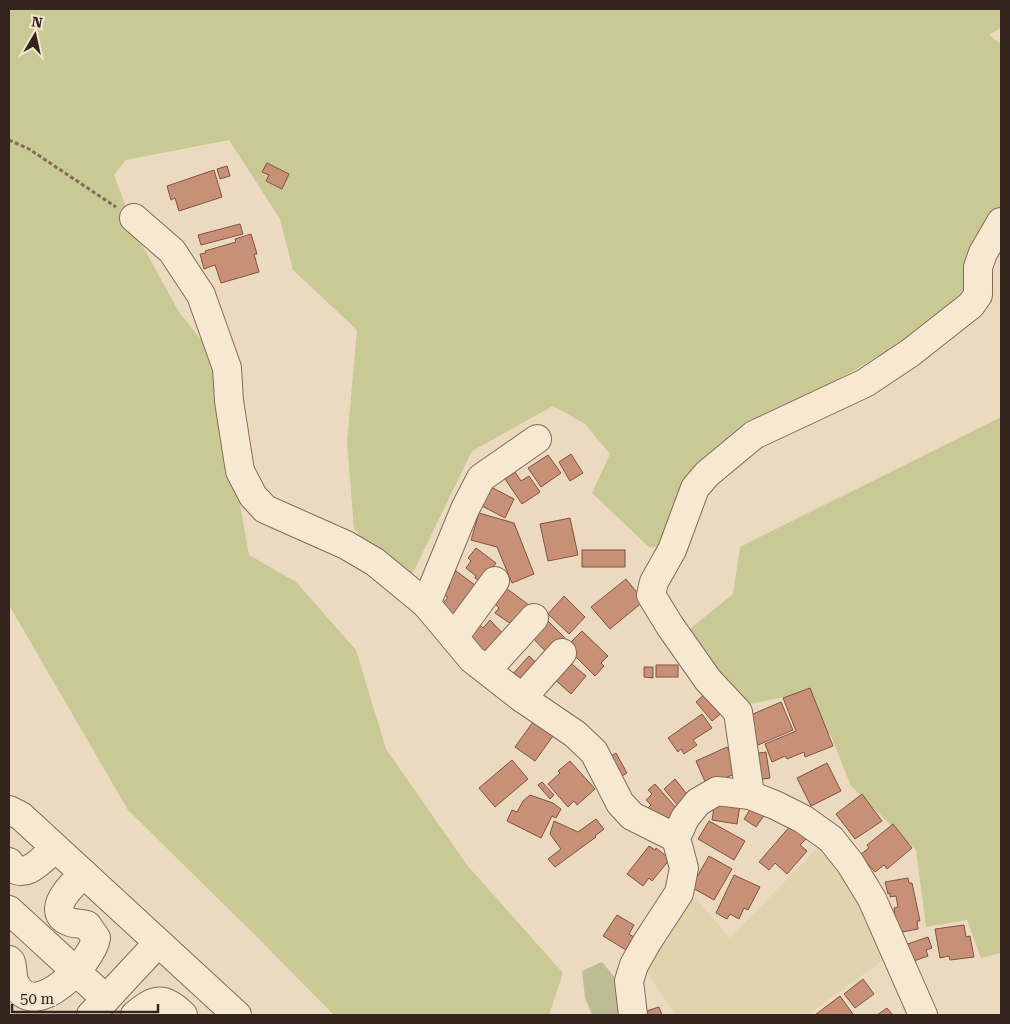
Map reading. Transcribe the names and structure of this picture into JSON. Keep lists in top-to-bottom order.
{
  "scale_bar": "50 m",
  "north": "top"
}
